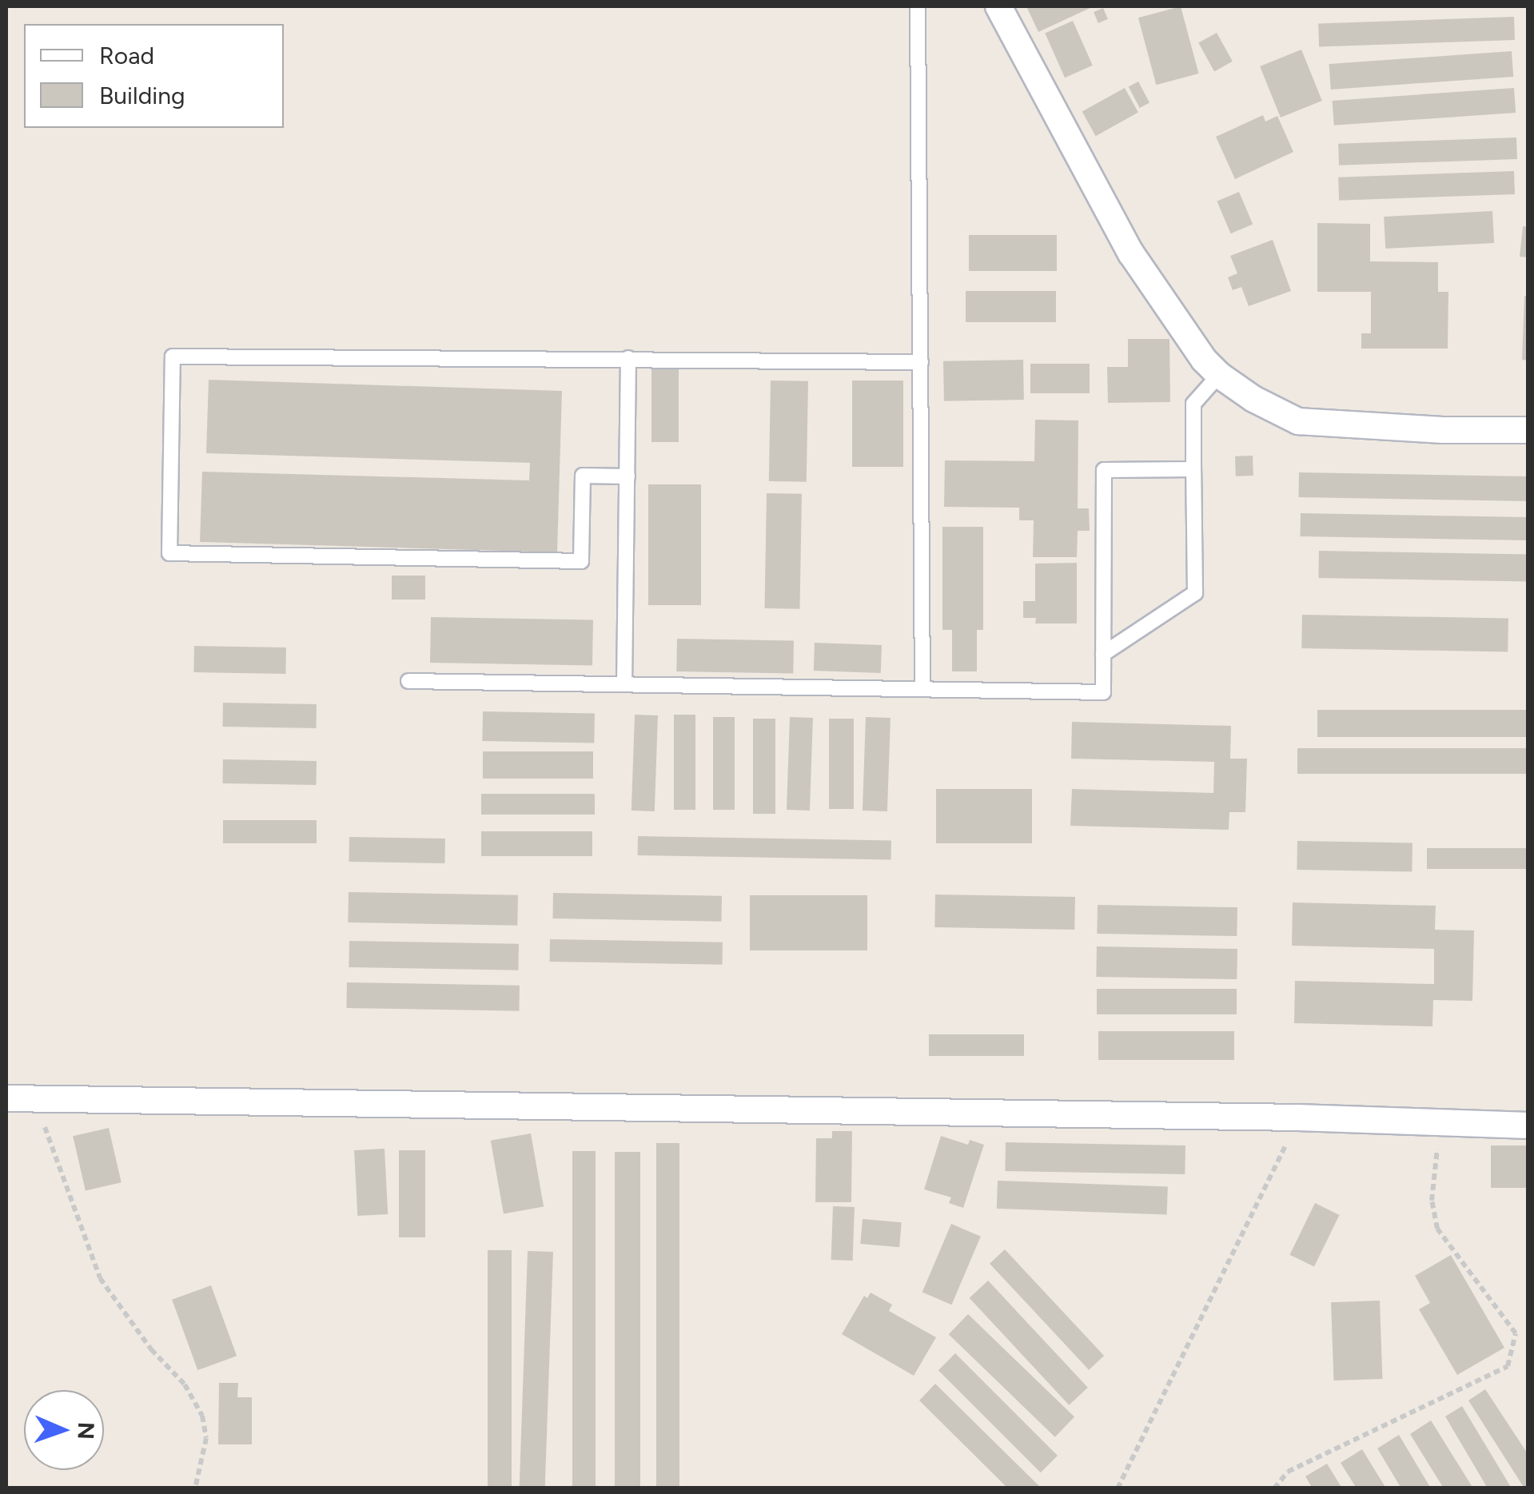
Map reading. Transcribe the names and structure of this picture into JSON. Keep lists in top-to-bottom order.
{
  "legend": ["Road", "Building"],
  "north": "right"
}
